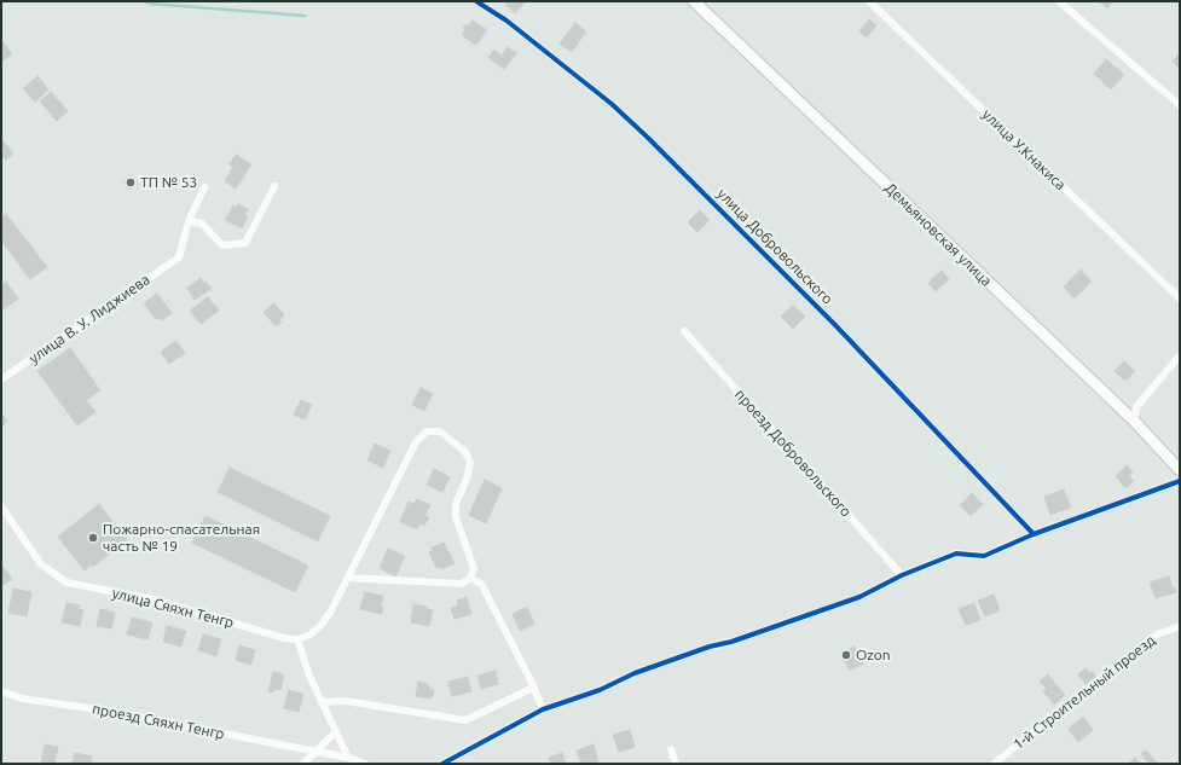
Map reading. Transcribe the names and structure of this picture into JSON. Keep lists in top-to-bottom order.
{
  "streets": {
    "street": [
      "улица У.Кнакиса",
      "Демьяновская улица",
      "улица Добровольского",
      "улица В. У. Лиджиева",
      "проезд Добровольского",
      "улица Сяяхн Тенгр",
      "1-й Строительный проезд",
      "проезд Сяяхн Тенгр"
    ]
  },
  "places": ["ТП № 53", "Пожарно-спасательная часть № 19", "Ozon"]
}
